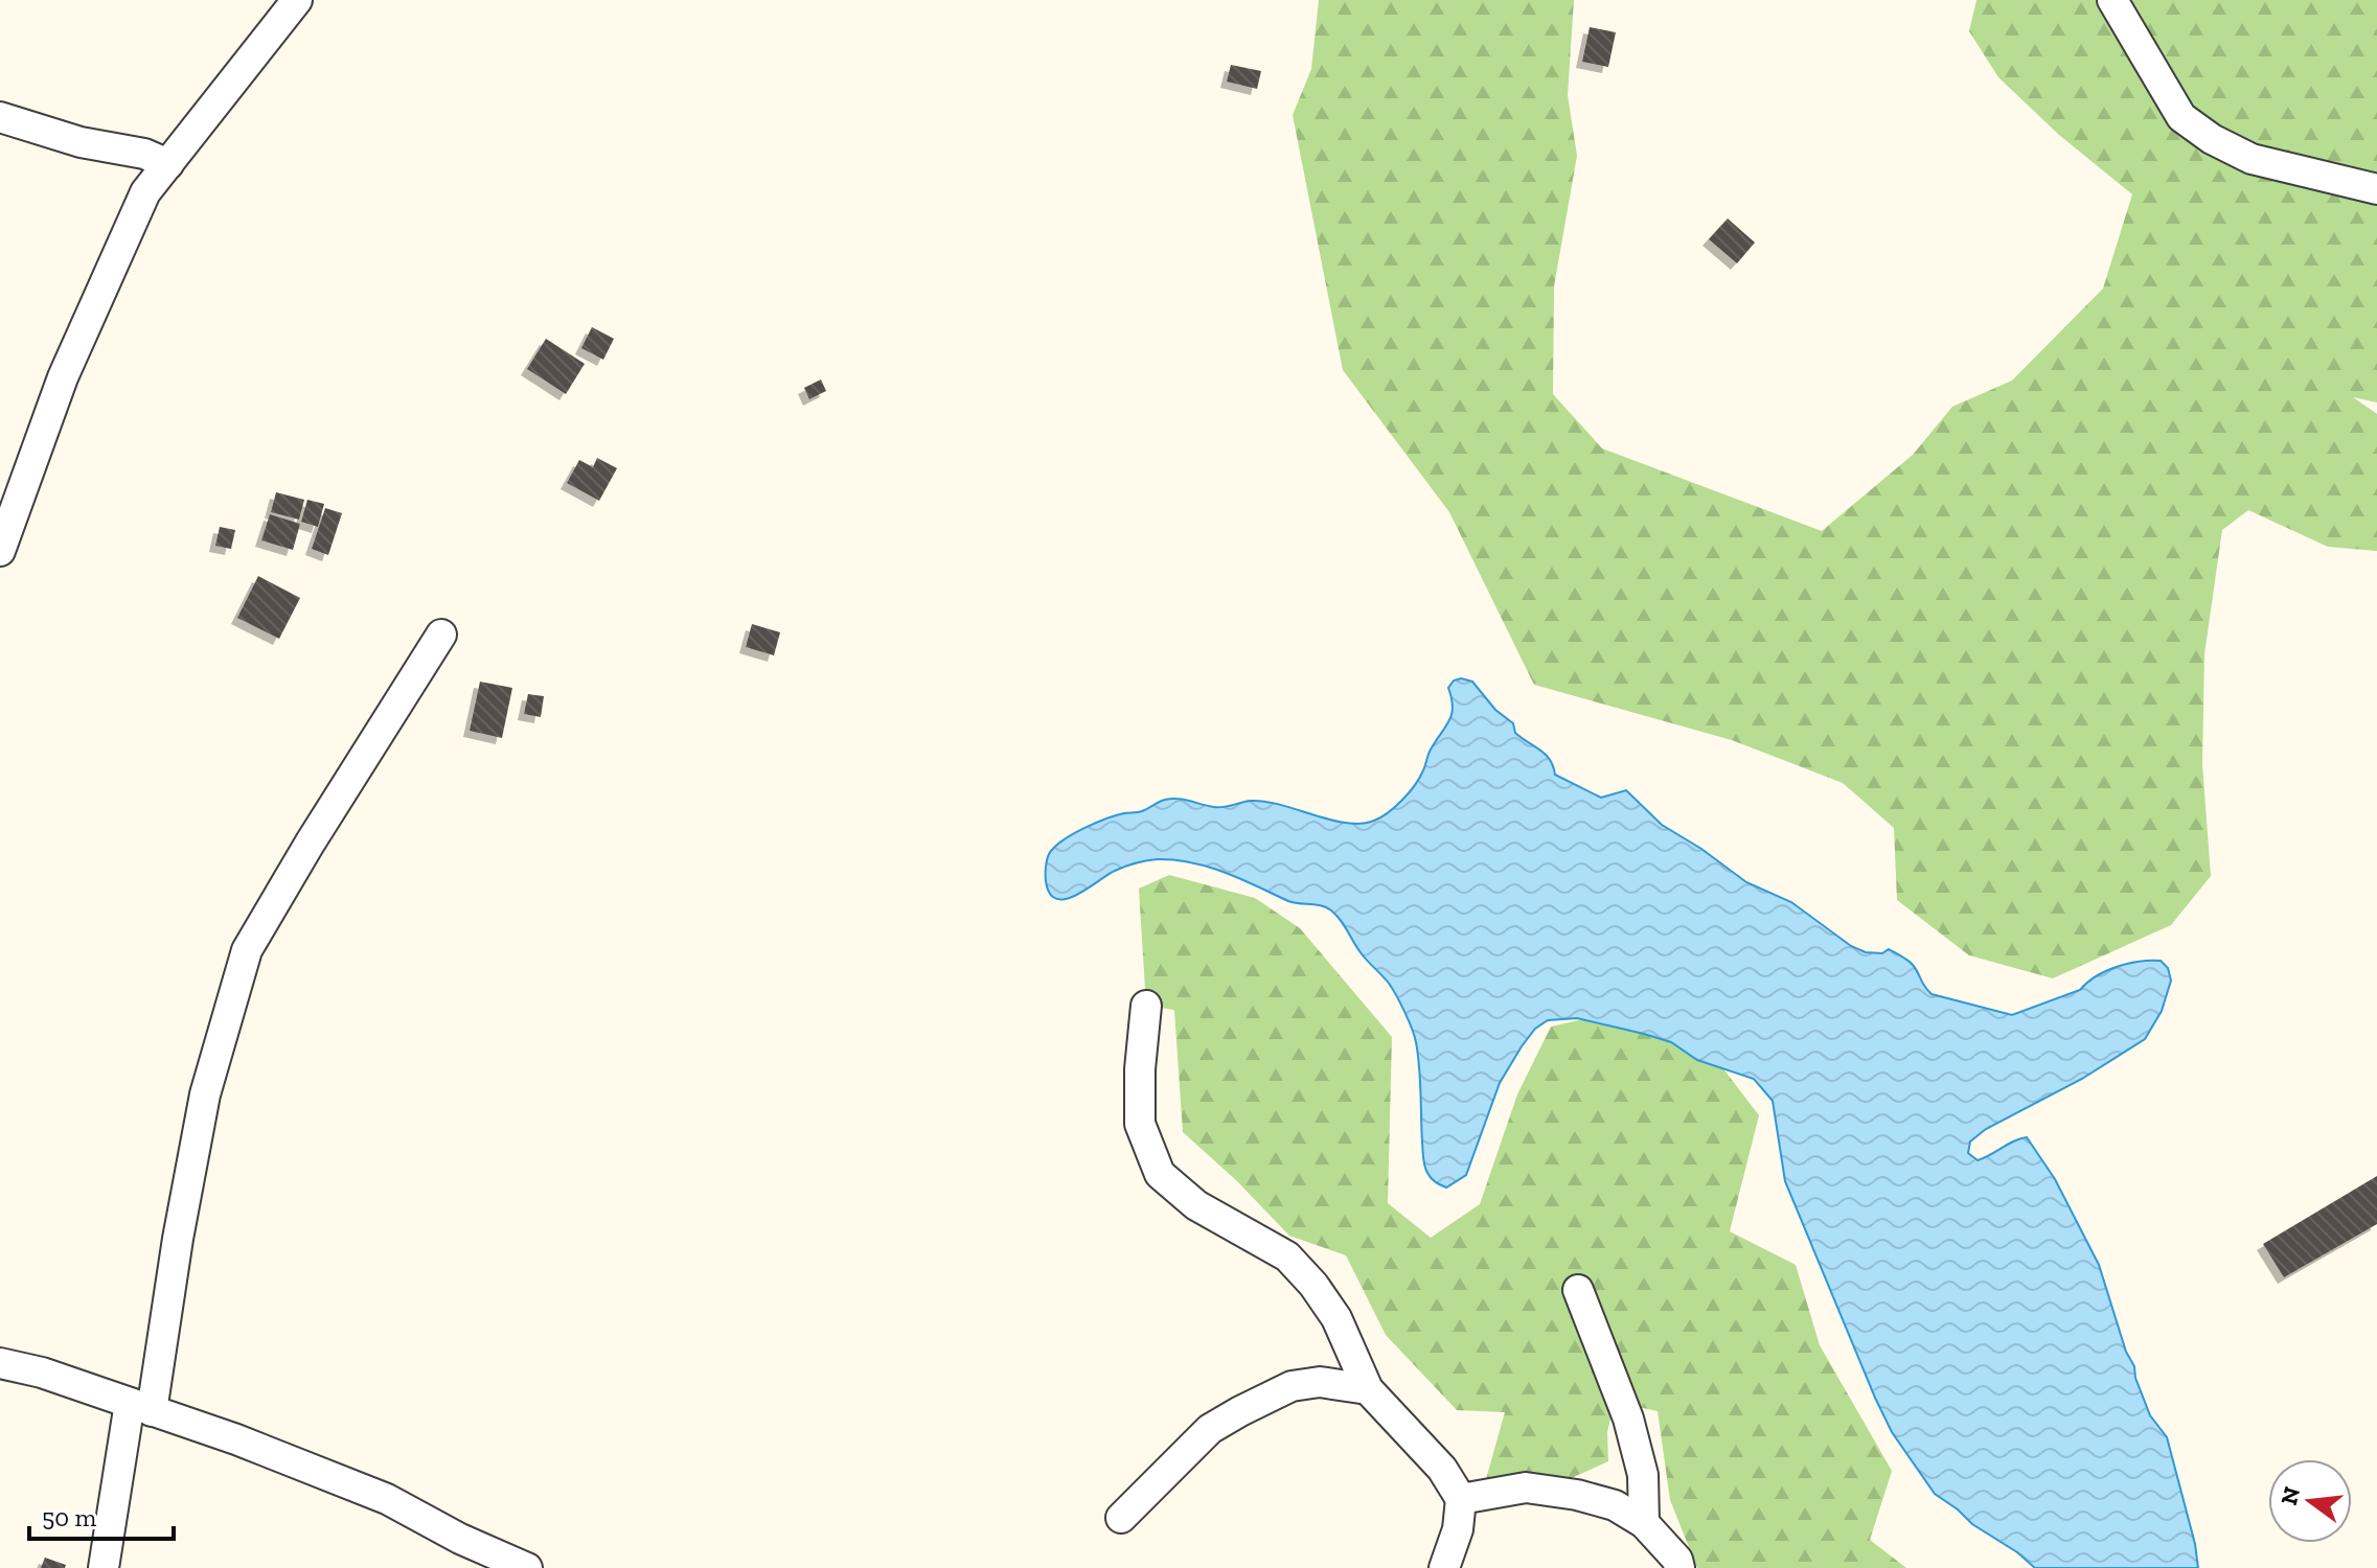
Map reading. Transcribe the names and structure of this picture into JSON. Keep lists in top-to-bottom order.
{
  "scale_bar": "50 m",
  "north": "left"
}
